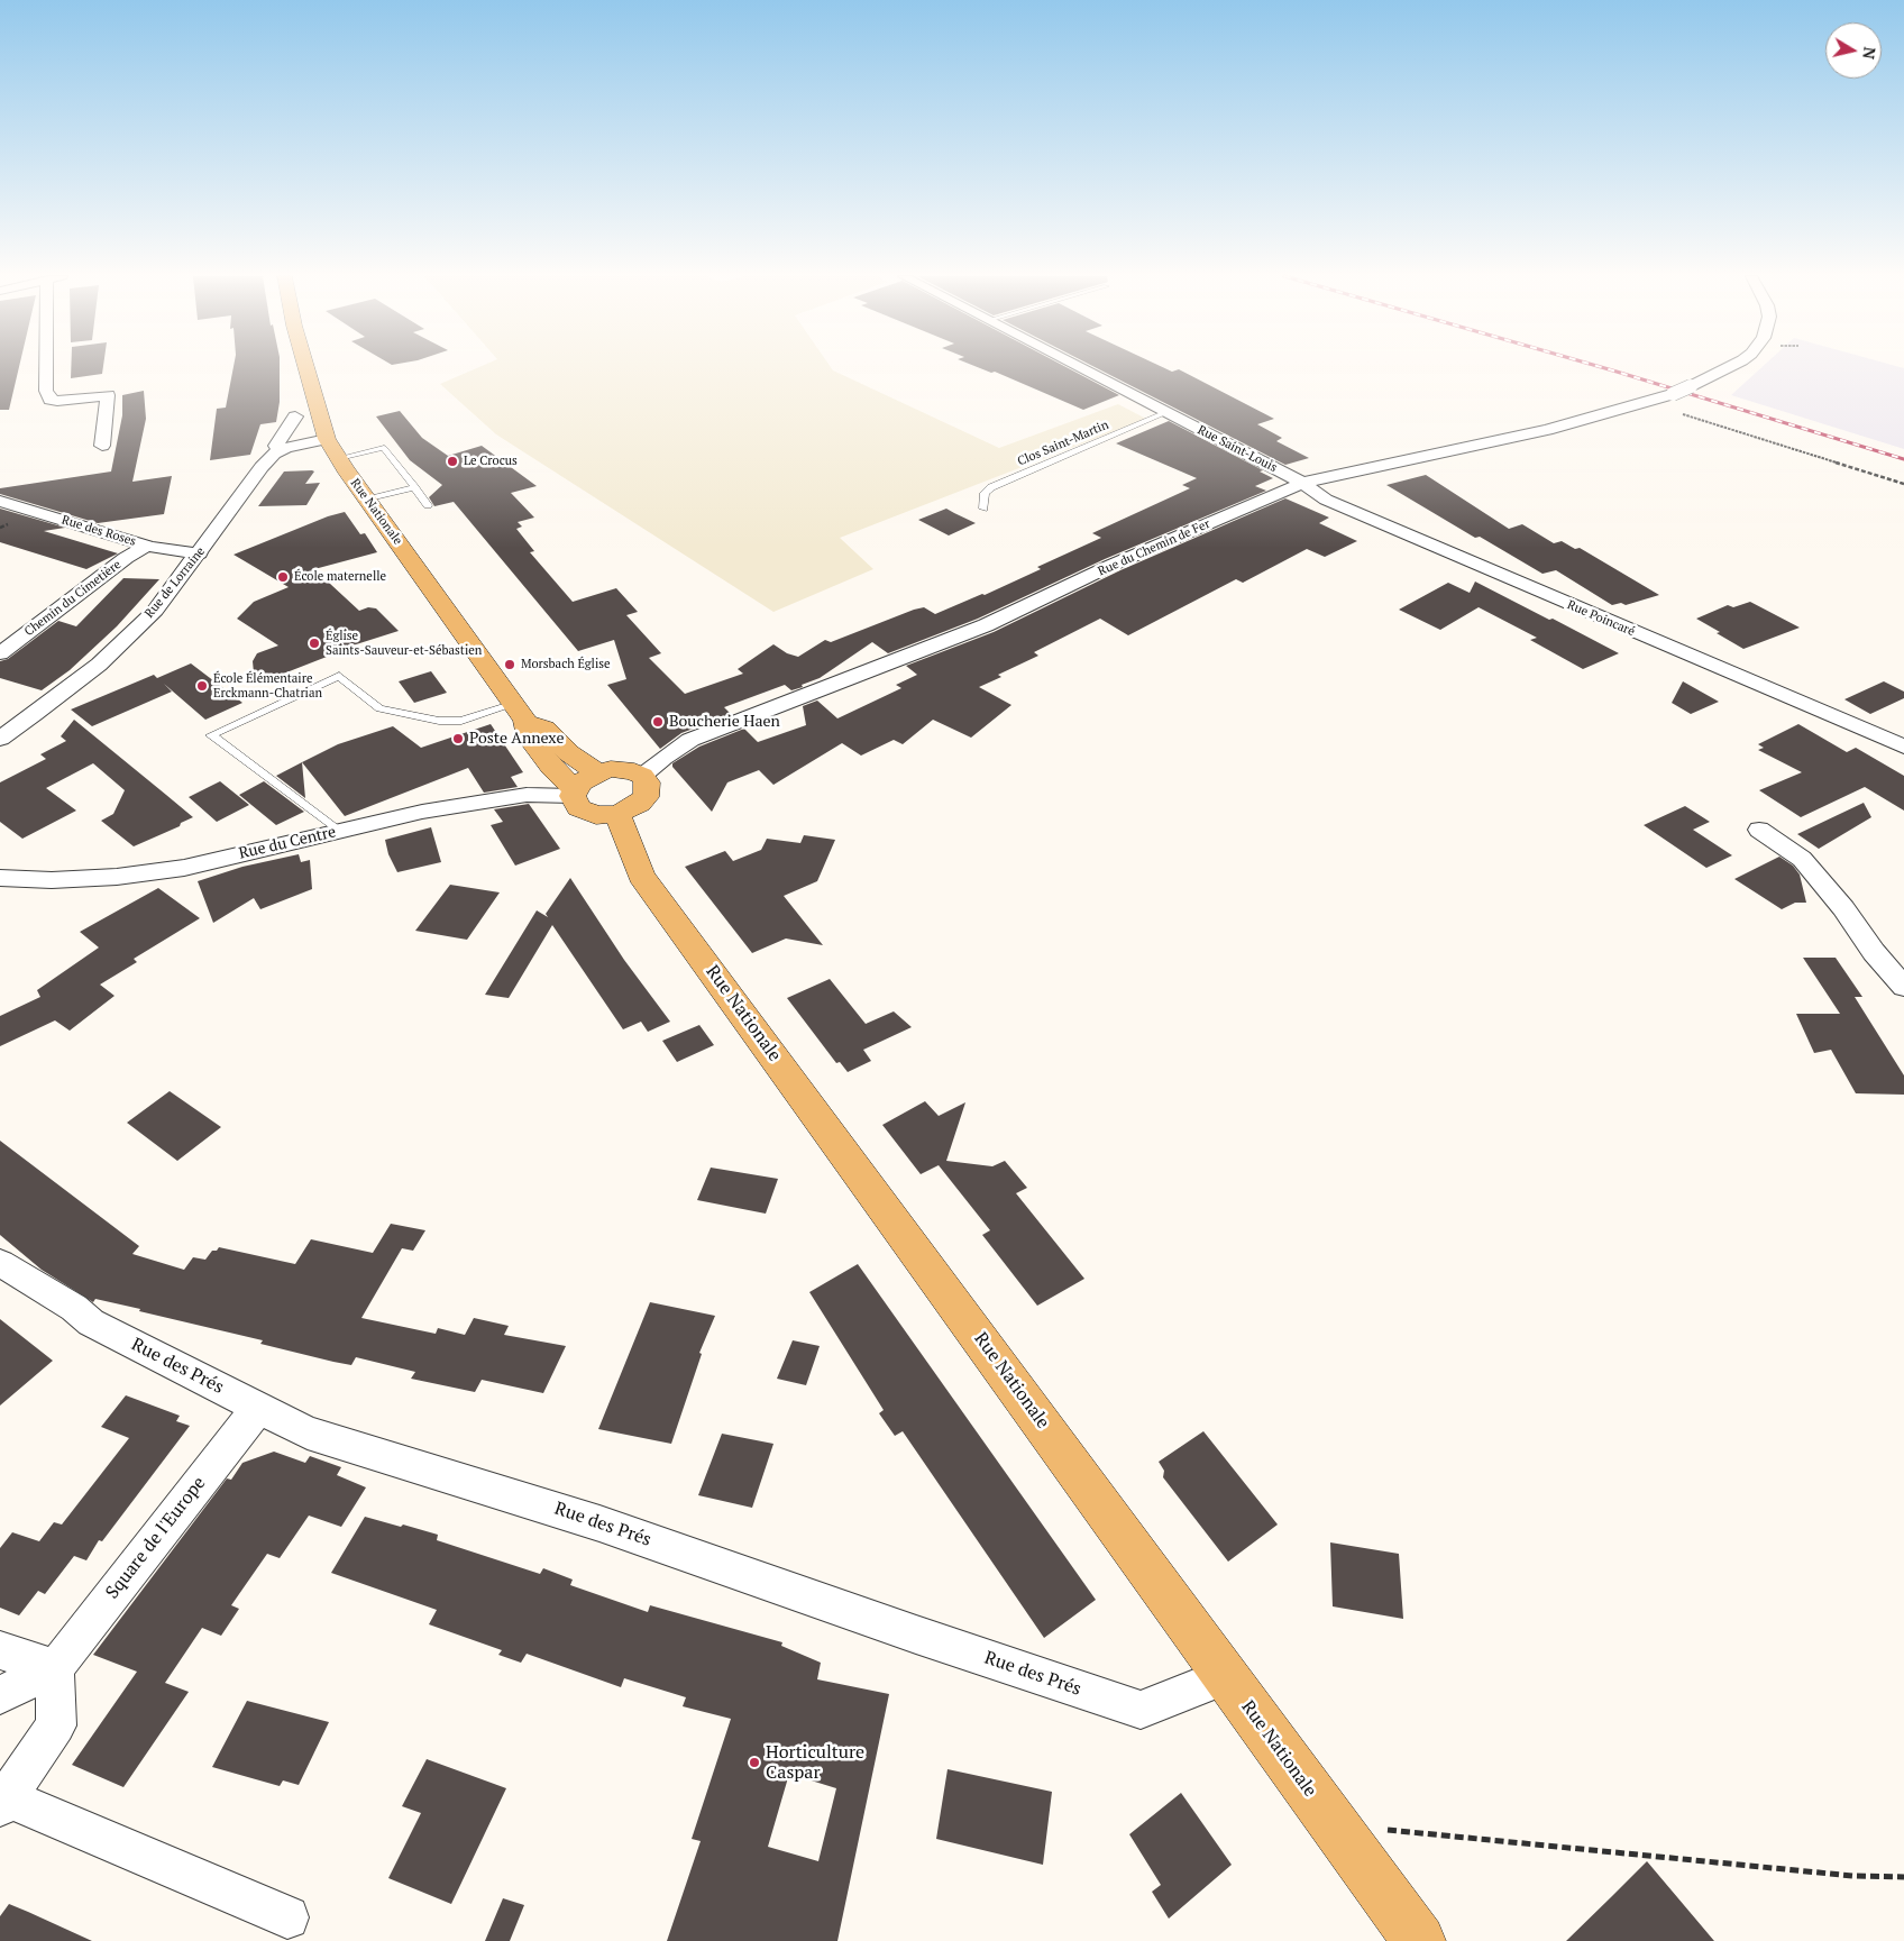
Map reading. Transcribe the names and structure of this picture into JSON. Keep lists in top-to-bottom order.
{
  "streets": {
    "main road": ["Rue Nationale"],
    "street": [
      "Rue Saint-Louis",
      "Rue des Roses",
      "Rue du Chemin de Fer",
      "Rue de Lorraine",
      "Chemin du Cimetière",
      "Rue Poincaré",
      "Rue du Centre",
      "Rue des Prés",
      "Square de l'Europe"
    ],
    "lane": ["Clos Saint-Martin"]
  },
  "crossings": [
    ["Clos Saint-Martin", "Rue Saint-Louis"],
    ["Rue Saint-Louis", "Rue du Chemin de Fer"],
    ["Rue Saint-Louis", "Rue Poincaré"],
    ["Rue Nationale", "Rue du Chemin de Fer"],
    ["Rue Nationale", "Rue de Lorraine"],
    ["Rue Nationale", "Rue du Centre"],
    ["Rue Nationale", "Rue des Prés"],
    ["Rue des Roses", "Rue de Lorraine"],
    ["Rue des Roses", "Chemin du Cimetière"],
    ["Rue du Chemin de Fer", "Rue Poincaré"],
    ["Rue du Chemin de Fer", "Rue du Centre"],
    ["Rue des Prés", "Square de l'Europe"]
  ],
  "places": [
    "Le Crocus",
    "École maternelle",
    "Église Saints-Sauveur-et-Sébastien",
    "Morsbach Église",
    "École Élémentaire Erckmann-Chatrian",
    "Boucherie Haen",
    "Poste Annexe",
    "Horticulture Caspar"
  ],
  "north": "right"
}
